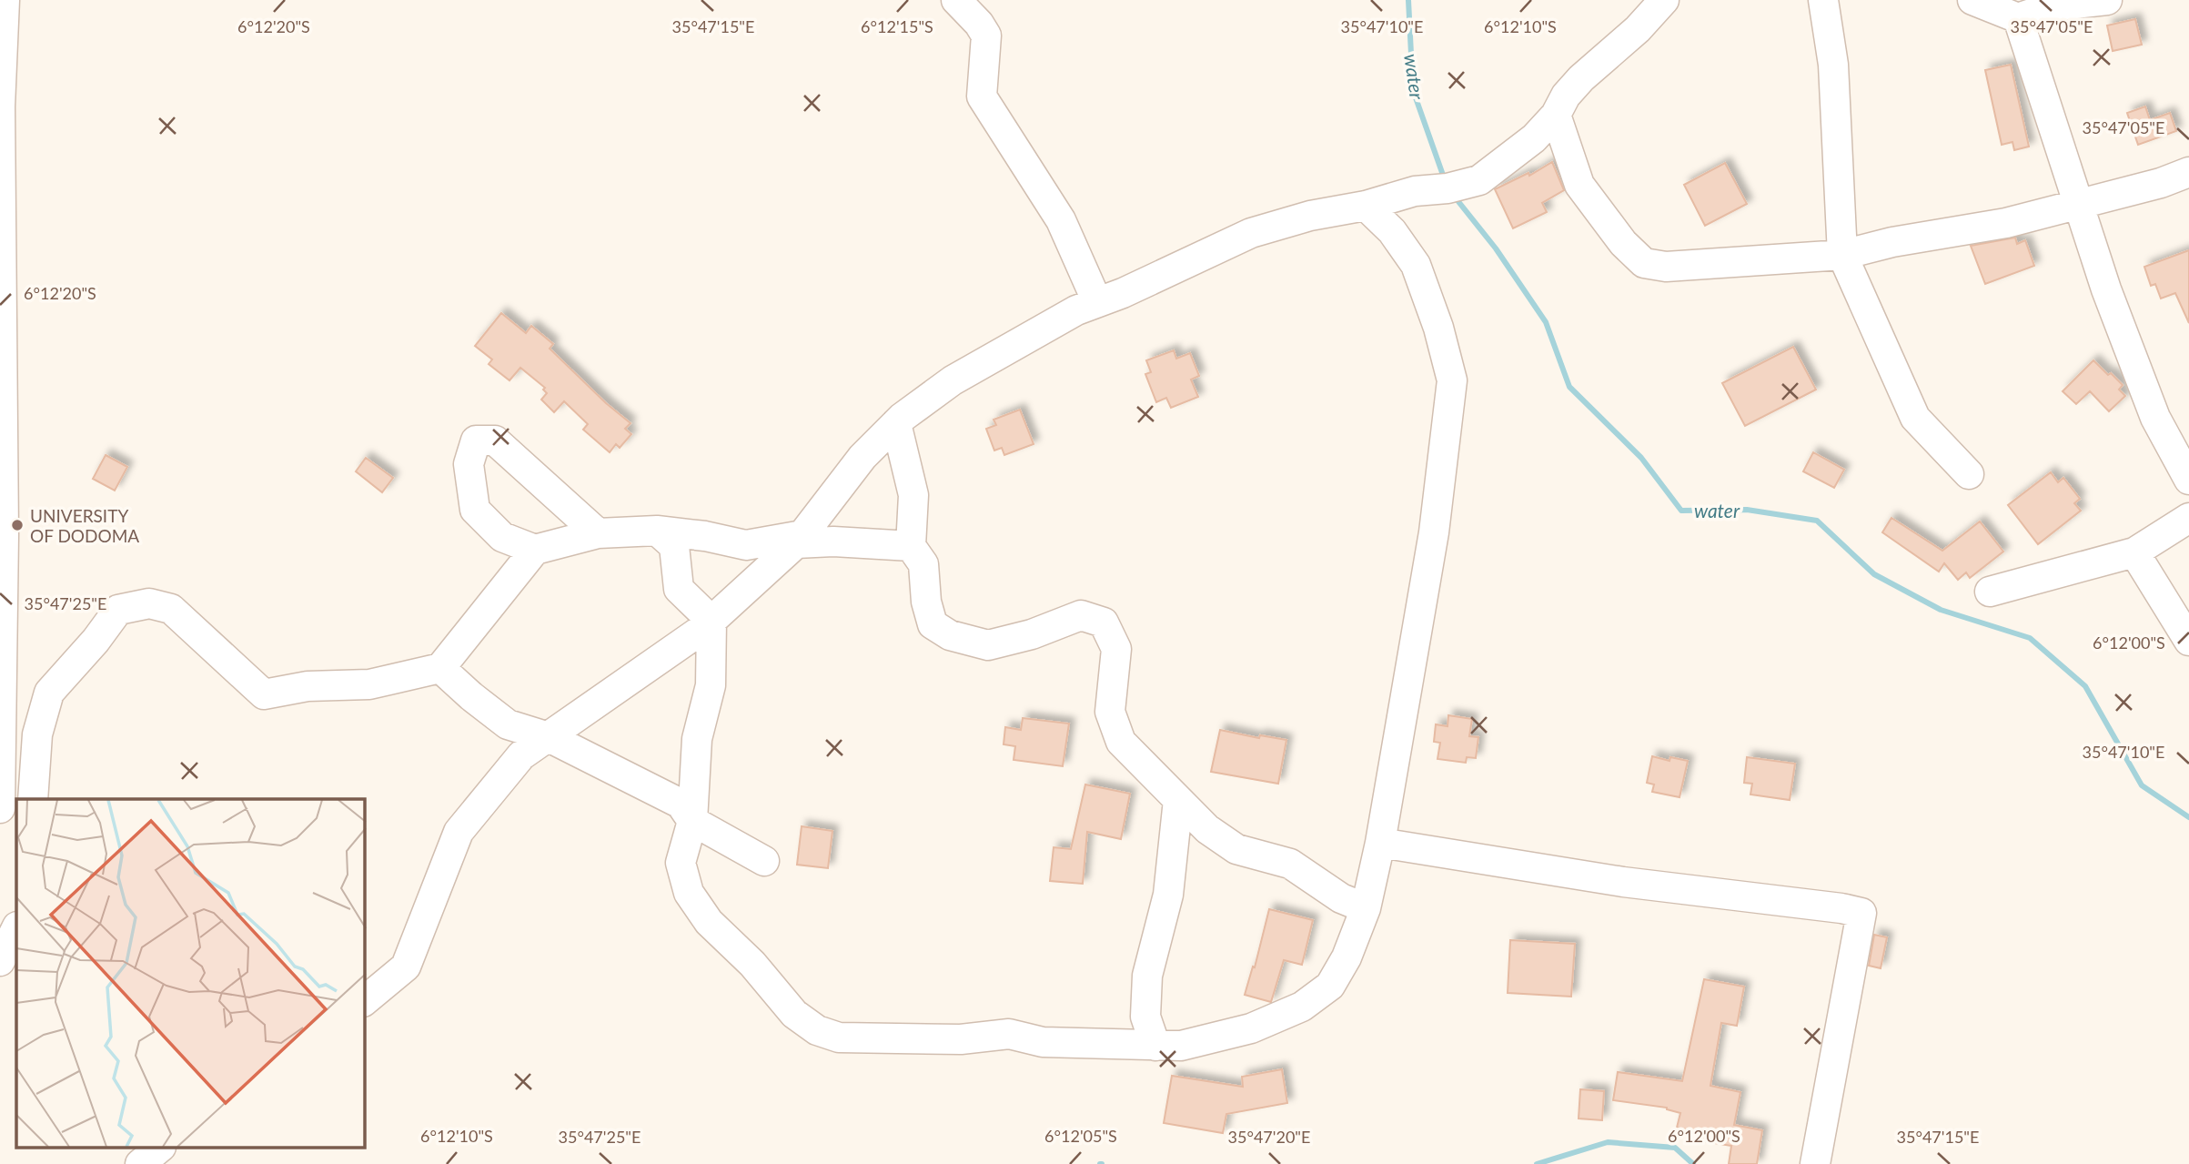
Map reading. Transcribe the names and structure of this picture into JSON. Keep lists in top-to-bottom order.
{
  "water": ["water"],
  "places": ["UNIVERSITY OF DODOMA"],
  "coordinates": [
    "35°47'05\"E",
    "35°47'10\"E",
    "35°47'15\"E",
    "6°12'20\"S",
    "6°12'15\"S",
    "6°12'10\"S",
    "35°47'25\"E",
    "6°12'00\"S",
    "6°12'05\"S",
    "35°47'20\"E"
  ]
}
